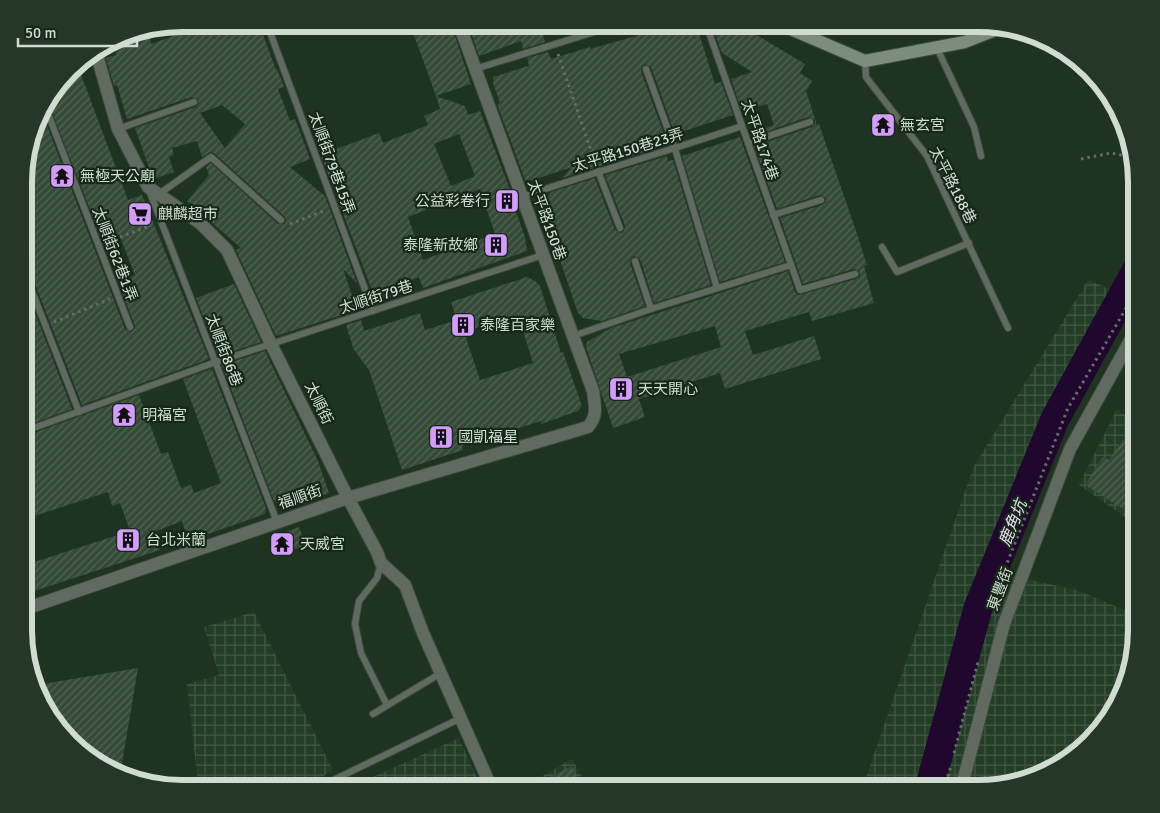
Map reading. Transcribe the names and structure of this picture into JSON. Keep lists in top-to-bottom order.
{
  "streets": {
    "street": [
      "太平路150巷",
      "太順街",
      "福順街",
      "東豐街"
    ],
    "lane": [
      "太平路174巷",
      "太平路150巷23弄",
      "太順街79巷15弄",
      "太平路188巷",
      "太順街62巷1弄",
      "太順街79巷",
      "太順街86巷"
    ]
  },
  "crossings": [
    ["太平路174巷", "太平路150巷23弄"],
    ["太平路150巷23弄", "太平路150巷"],
    ["太順街79巷15弄", "太順街79巷"],
    ["太平路150巷", "太順街79巷"],
    ["太平路150巷", "福順街"],
    ["太順街79巷", "太順街86巷"],
    ["太順街79巷", "太順街"],
    ["太順街86巷", "太順街"],
    ["太順街86巷", "福順街"],
    ["太順街", "福順街"]
  ],
  "water": ["鹿角坑"],
  "places": {
    "temple": [
      "無玄宮",
      "無極天公廟",
      "明福宮",
      "天威宮"
    ],
    "building": [
      "公益彩卷行",
      "泰隆新故鄉",
      "泰隆百家樂",
      "天天開心",
      "國凱福星",
      "台北米蘭"
    ],
    "supermarket": ["麒麟超市"]
  },
  "scale_bar": "50 m"
}
